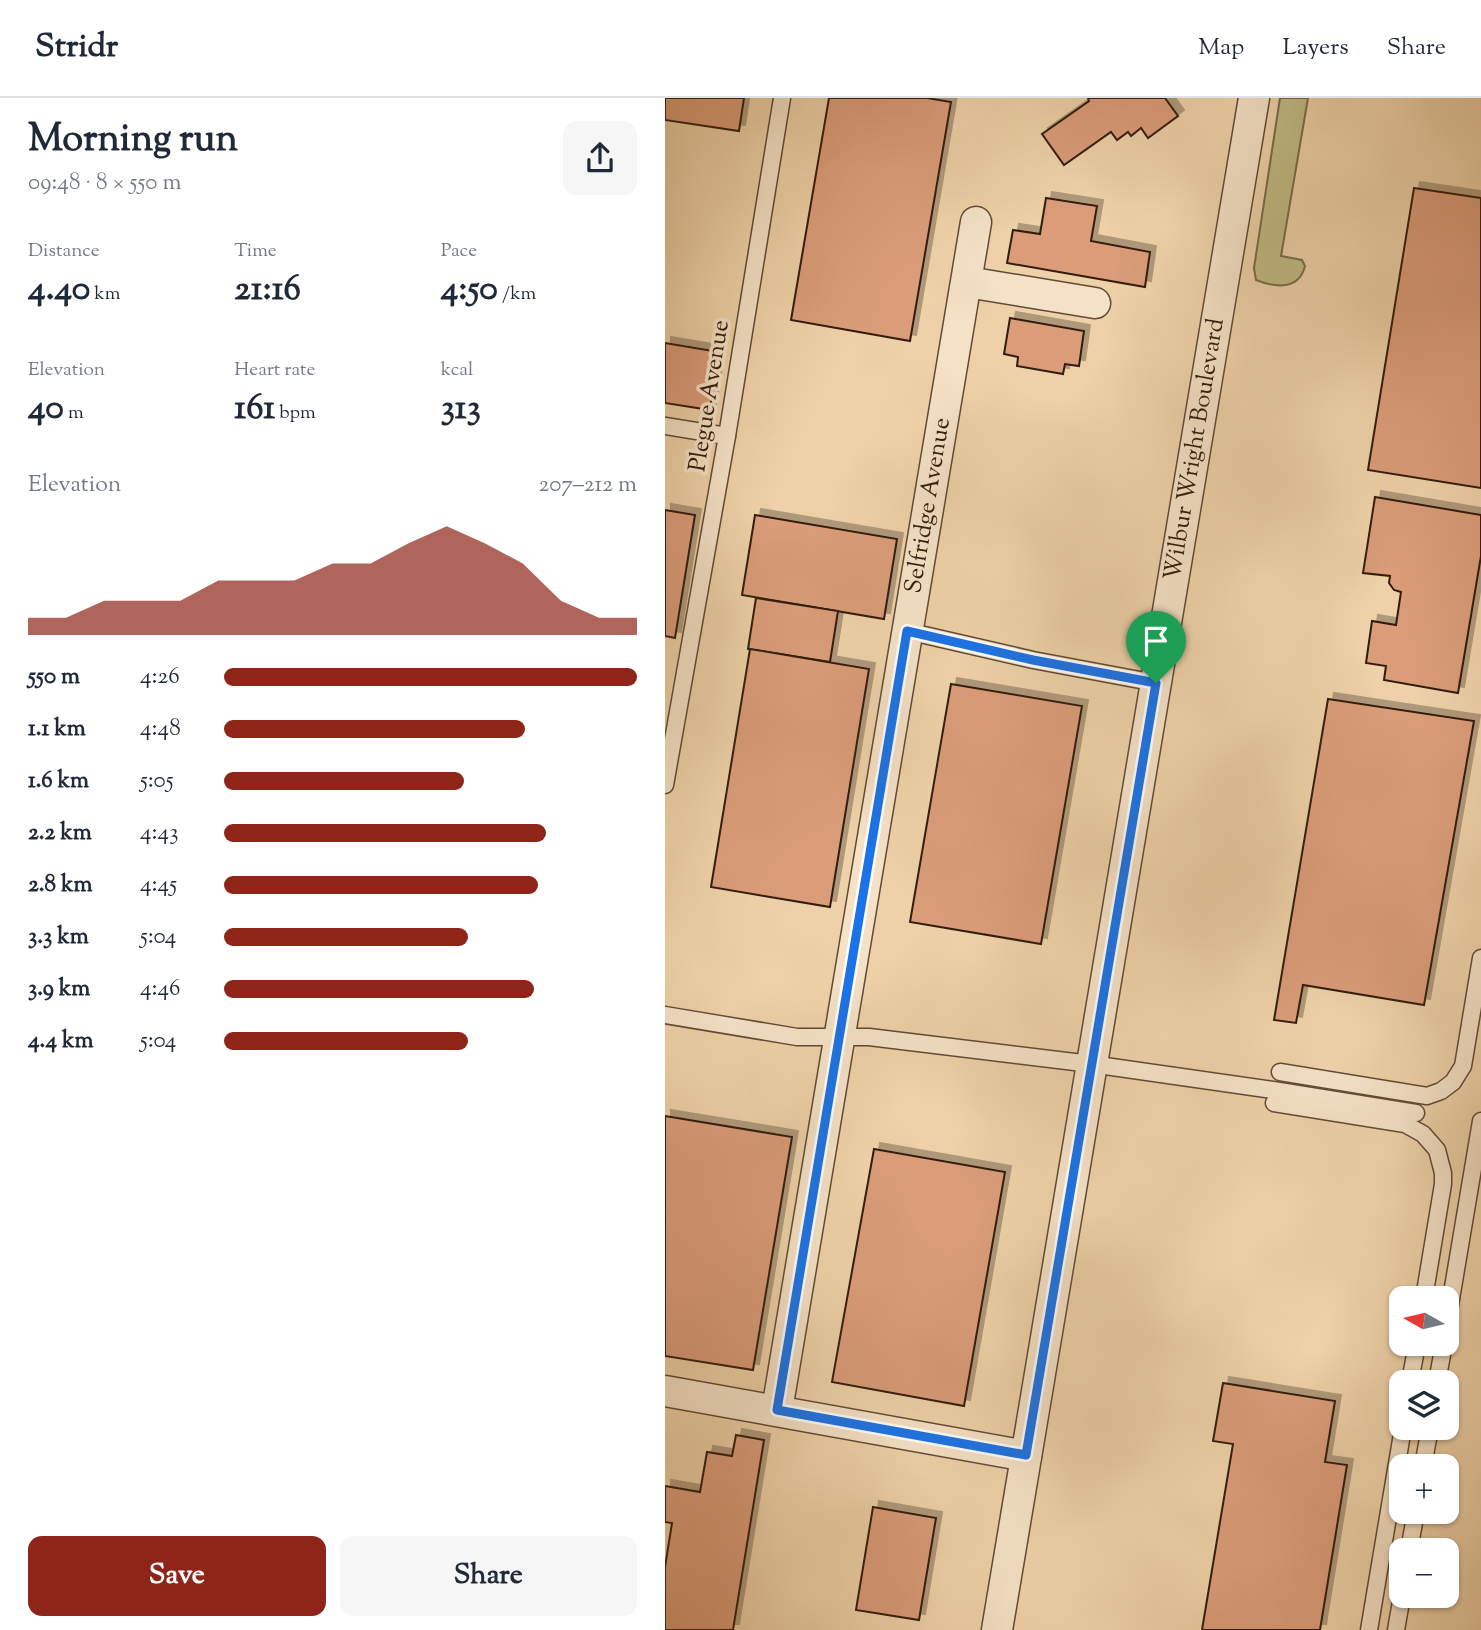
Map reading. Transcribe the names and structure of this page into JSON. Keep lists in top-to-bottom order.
{
  "streets": {
    "street": ["Wilbur Wright Boulevard", "Selfridge Avenue"],
    "lane": ["Plegue Avenue"]
  },
  "north": "left",
  "page": {
    "header": "Stridr",
    "nav": ["Map", "Layers", "Share"],
    "heading": ["Morning run", "09:48 · 8 × 550 m"],
    "stats": [
      ["Distance", "4.40 km"],
      ["Time", "21:16"],
      ["Pace", "4:50 /km"],
      ["Elevation", "40 m"],
      ["Heart rate", "161 bpm"],
      ["kcal", "313"]
    ],
    "chart": ["Elevation", "207–212 m"],
    "list": [
      {
        "name": "550 m",
        "note": "4:26"
      },
      {
        "name": "1.1 km",
        "note": "4:48"
      },
      {
        "name": "1.6 km",
        "note": "5:05"
      },
      {
        "name": "2.2 km",
        "note": "4:43"
      },
      {
        "name": "2.8 km",
        "note": "4:45"
      },
      {
        "name": "3.3 km",
        "note": "5:04"
      },
      {
        "name": "3.9 km",
        "note": "4:46"
      },
      {
        "name": "4.4 km",
        "note": "5:04"
      }
    ],
    "map_buttons": ["+", "−"],
    "buttons": ["Save", "Share"]
  }
}
